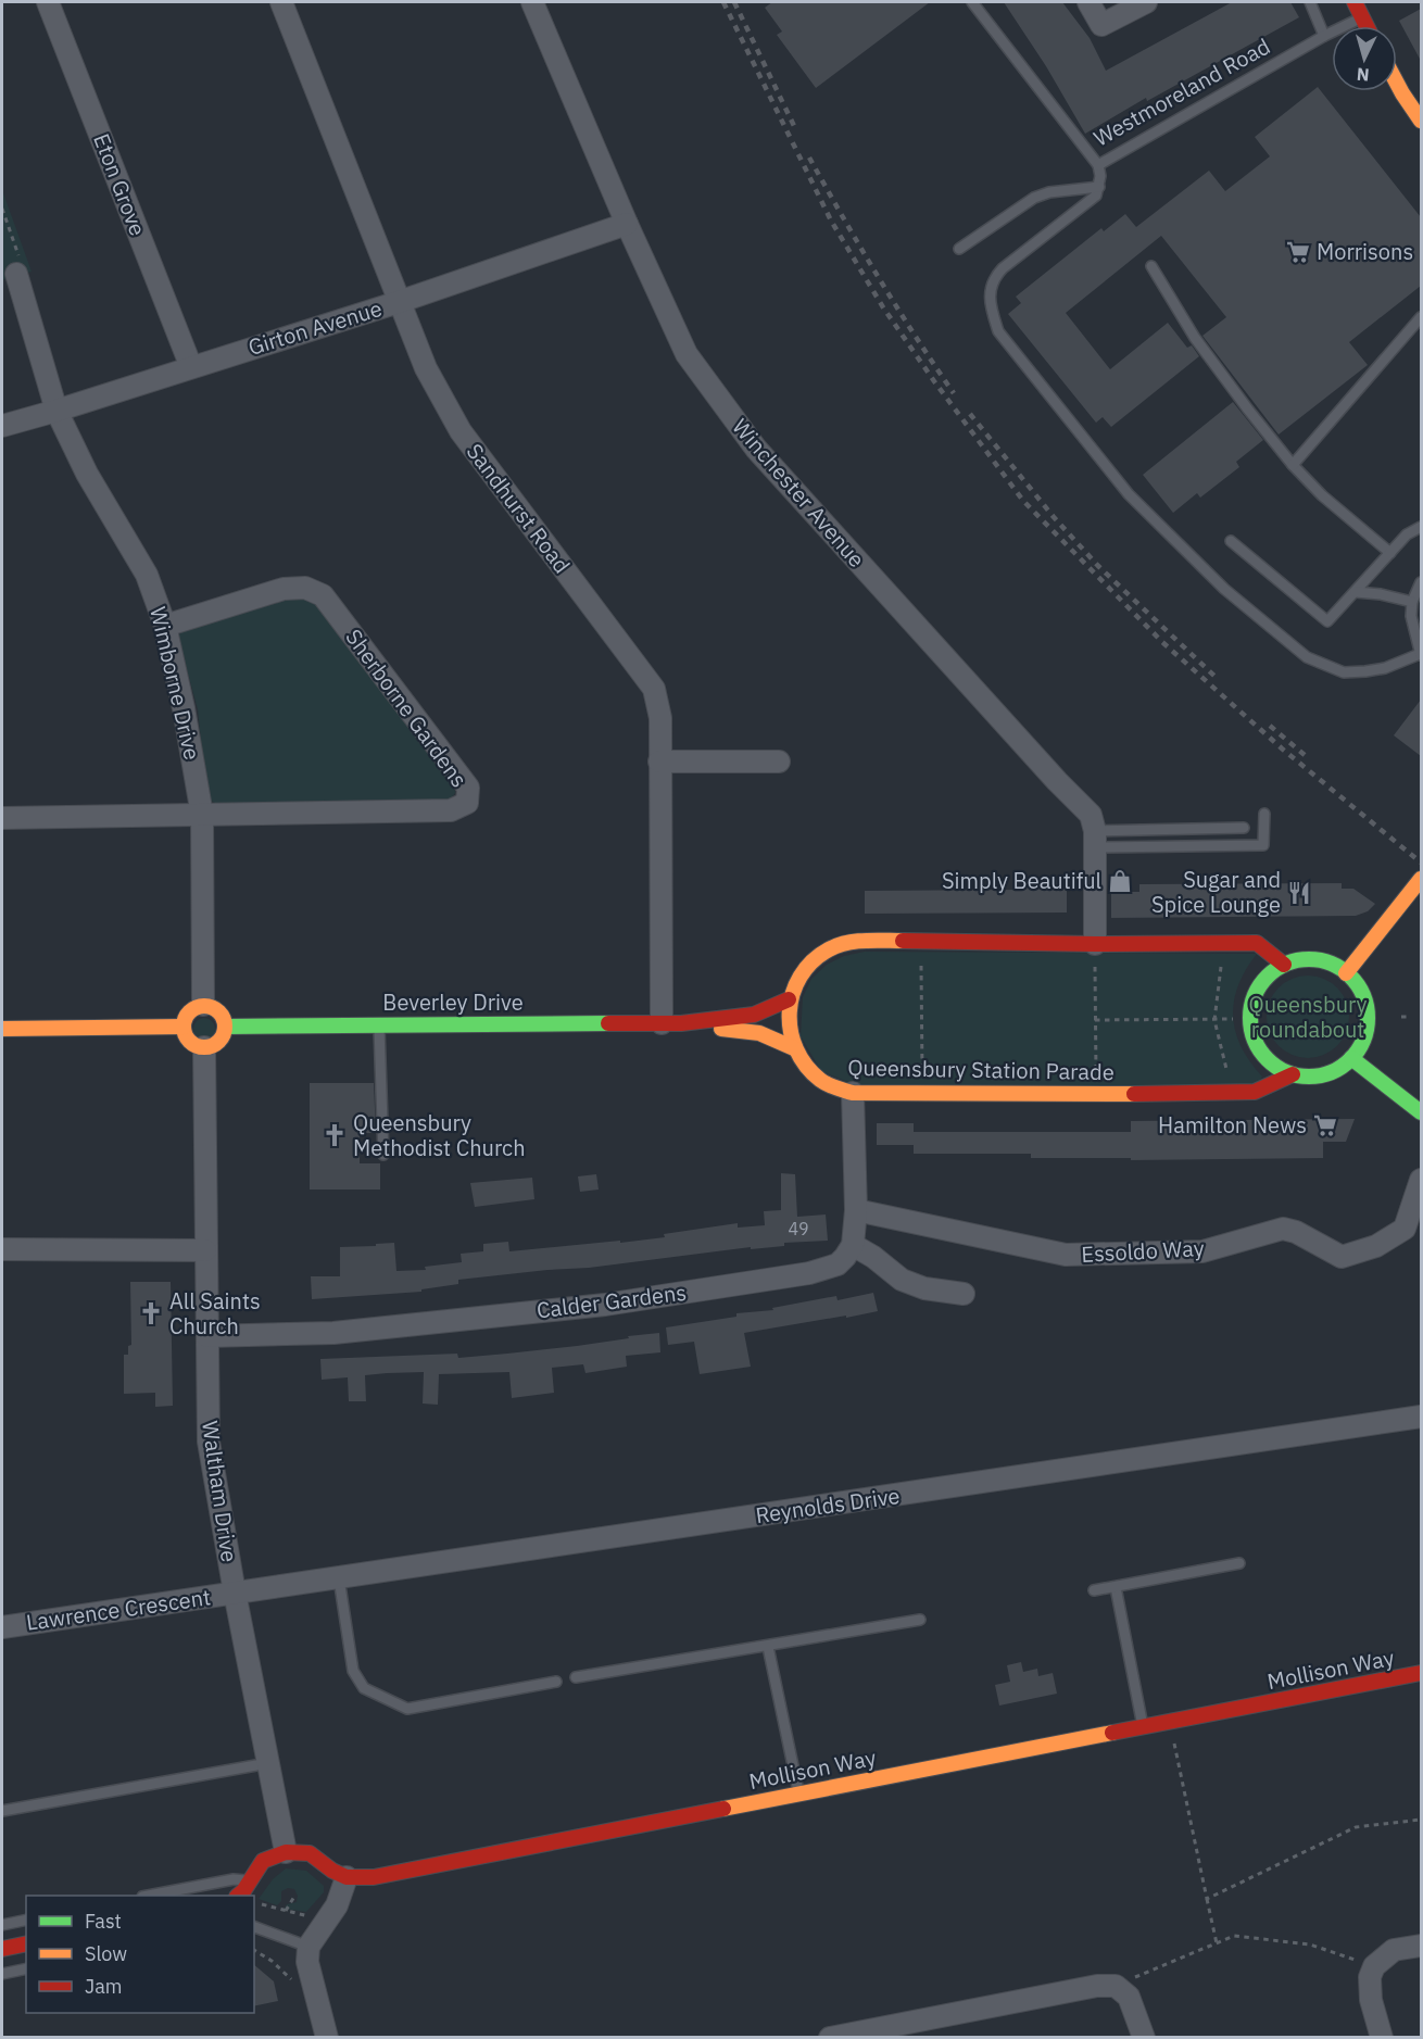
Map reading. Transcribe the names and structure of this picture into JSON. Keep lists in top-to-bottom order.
{
  "streets": {
    "street": [
      "Eton Grove",
      "Girton Avenue",
      "Winchester Avenue",
      "Sandhurst Road",
      "Wimborne Drive",
      "Sherborne Gardens",
      "Beverley Drive",
      "Queensbury Station Parade",
      "Essoldo Way",
      "Calder Gardens",
      "Waltham Drive",
      "Reynolds Drive",
      "Lawrence Crescent",
      "Mollison Way"
    ],
    "lane": ["Westmoreland Road"]
  },
  "crossings": [
    ["Eton Grove", "Girton Avenue"],
    ["Girton Avenue", "Winchester Avenue"],
    ["Girton Avenue", "Sandhurst Road"],
    ["Girton Avenue", "Wimborne Drive"],
    ["Winchester Avenue", "Queensbury Station Parade"],
    ["Sandhurst Road", "Beverley Drive"],
    ["Wimborne Drive", "Sherborne Gardens"],
    ["Wimborne Drive", "Beverley Drive"],
    ["Wimborne Drive", "Waltham Drive"],
    ["Beverley Drive", "Queensbury Station Parade"],
    ["Beverley Drive", "Waltham Drive"],
    ["Calder Gardens", "Waltham Drive"],
    ["Waltham Drive", "Reynolds Drive"],
    ["Waltham Drive", "Lawrence Crescent"],
    ["Reynolds Drive", "Lawrence Crescent"]
  ],
  "parks": ["Queensbury roundabout"],
  "places": {
    "supermarket": ["Morrisons", "Hamilton News"],
    "shop": ["Simply Beautiful"],
    "restaurant": ["Sugar and Spice Lounge"],
    "church": ["Queensbury Methodist Church", "All Saints Church"]
  },
  "house_numbers": ["49"],
  "legend": ["Fast", "Slow", "Jam"],
  "north": "bottom"
}
